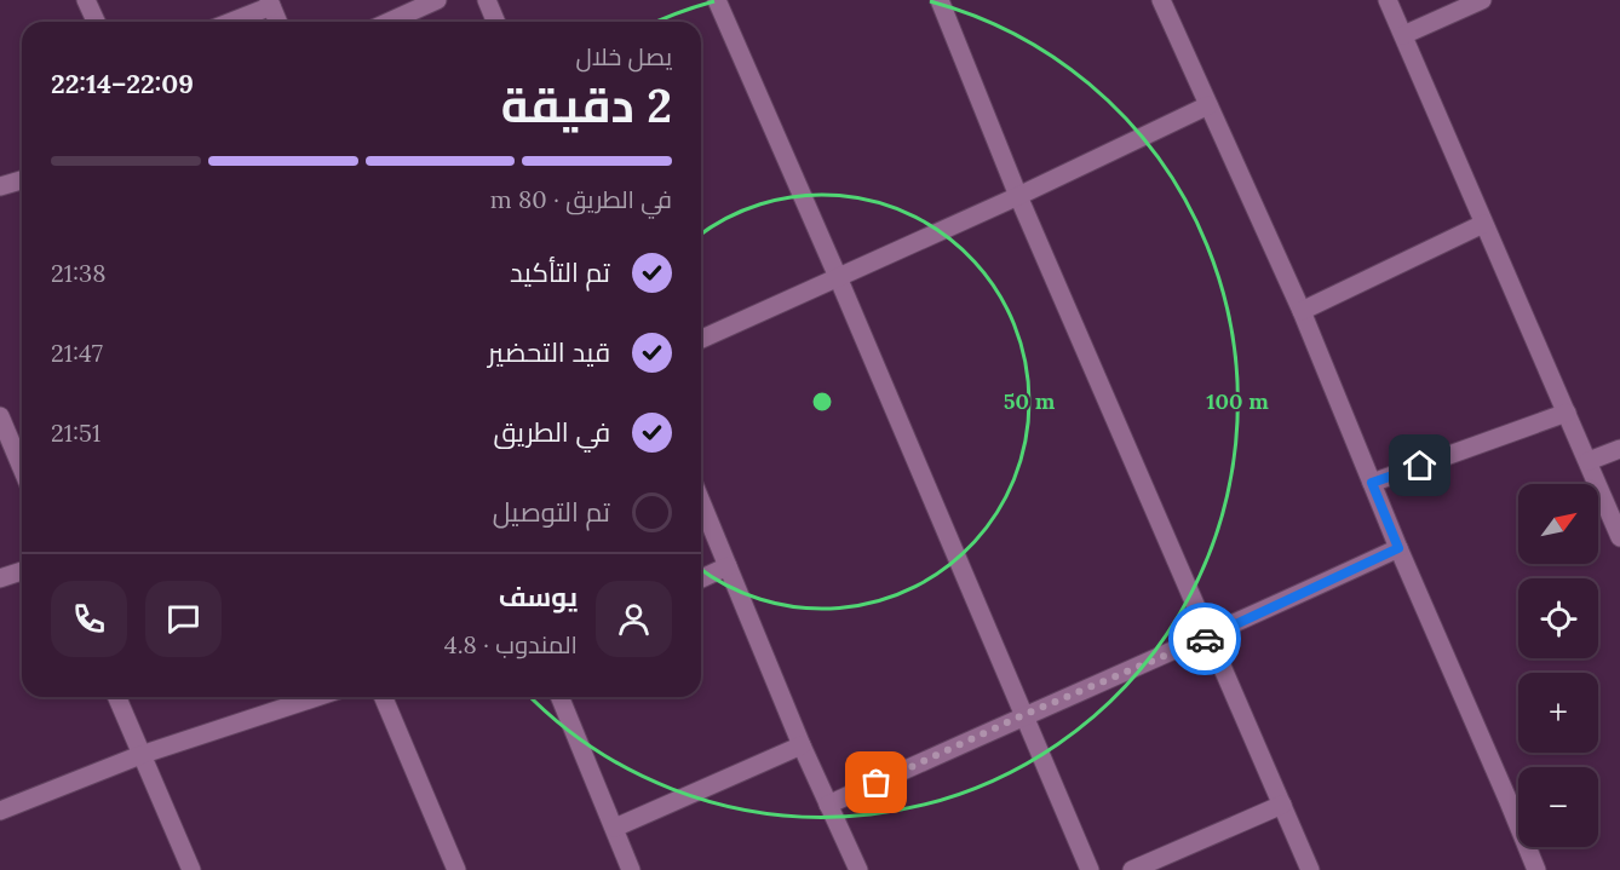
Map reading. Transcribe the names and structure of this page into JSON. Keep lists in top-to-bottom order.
{
  "north": "top right",
  "page": {
    "heading": ["2 دقيقة", "يصل خلال", "22:09–22:14"],
    "panel": ["يوسف", "المندوب · 4.8"],
    "bar": "في الطريق · 80 m",
    "list": [
      ["تم التأكيد", "21:38"],
      ["قيد التحضير", "21:47"],
      ["في الطريق", "21:51"],
      "تم التوصيل"
    ],
    "map_buttons": ["+", "−"]
  },
  "rings": ["50 m", "100 m"]
}
